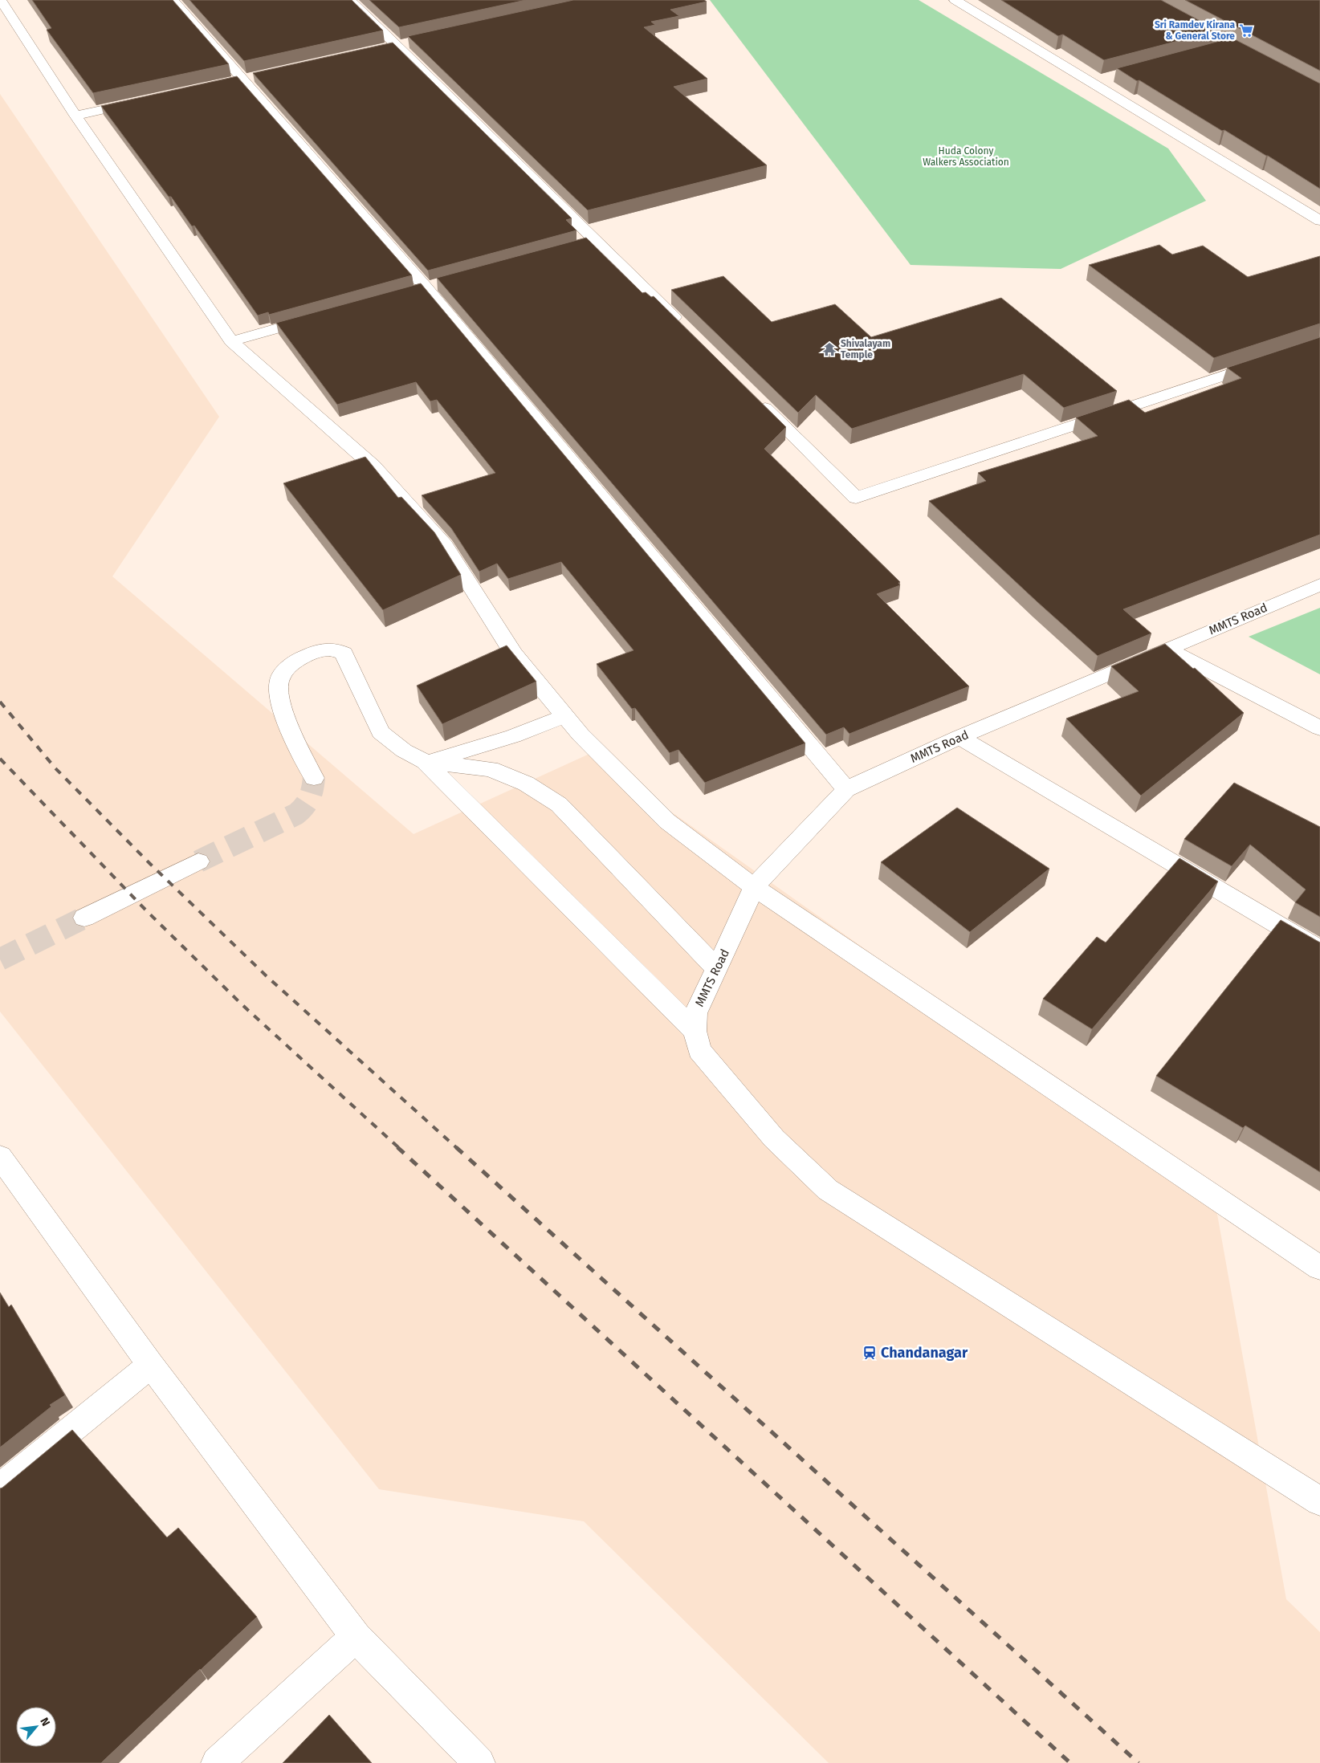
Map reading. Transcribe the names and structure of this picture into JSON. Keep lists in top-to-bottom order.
{
  "streets": {
    "street": ["MMTS Road"]
  },
  "parks": ["Huda Colony Walkers Association"],
  "places": {
    "supermarket": ["Sri Ramdev Kirana & General Store"],
    "temple": ["Shivalayam Temple"],
    "station": ["Chandanagar"]
  },
  "north": "top right"
}
